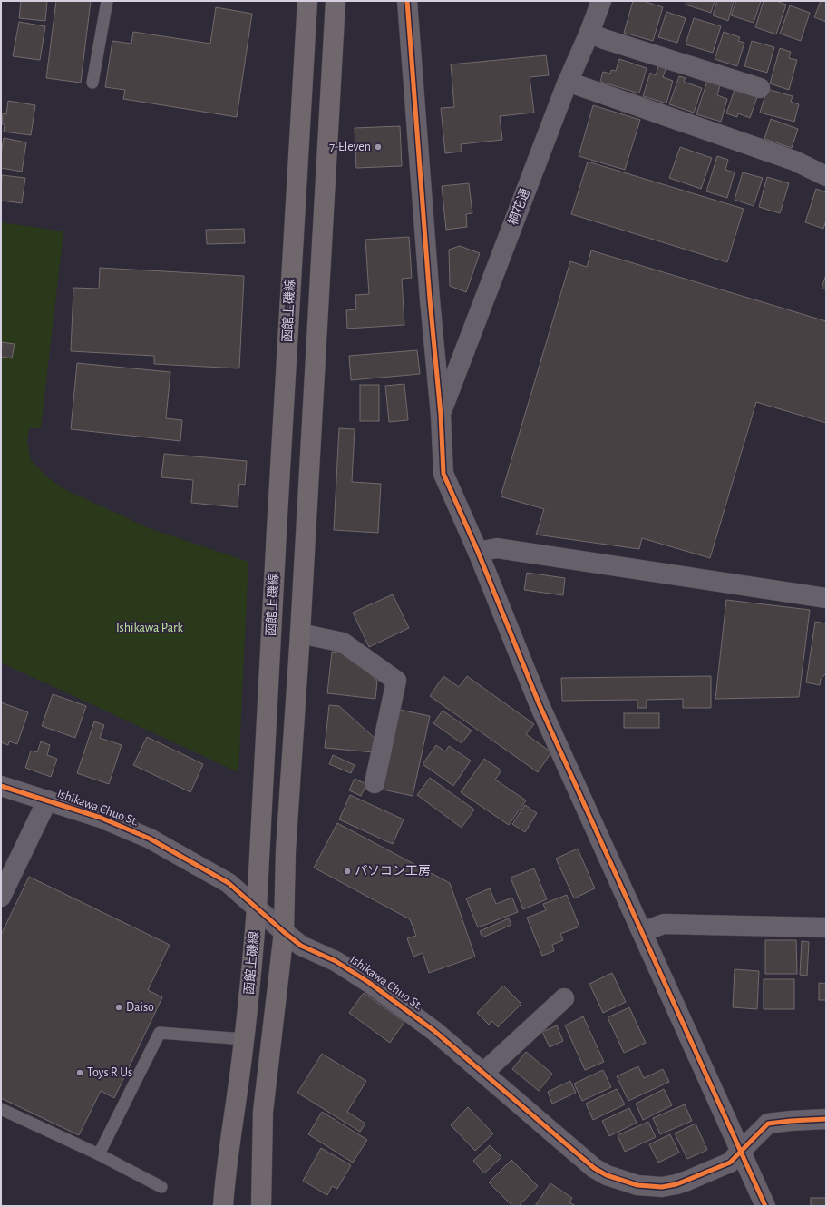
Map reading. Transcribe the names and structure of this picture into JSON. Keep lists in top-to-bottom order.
{
  "streets": {
    "main road": ["函館上磯線"],
    "street": ["桐花通", "Ishikawa Chuo St."]
  },
  "crossings": [
    ["函館上磯線", "Ishikawa Chuo St."]
  ],
  "parks": ["Ishikawa Park"],
  "places": [
    "7-Eleven",
    "パソコン工房",
    "Daiso",
    "Toys R Us"
  ]
}
